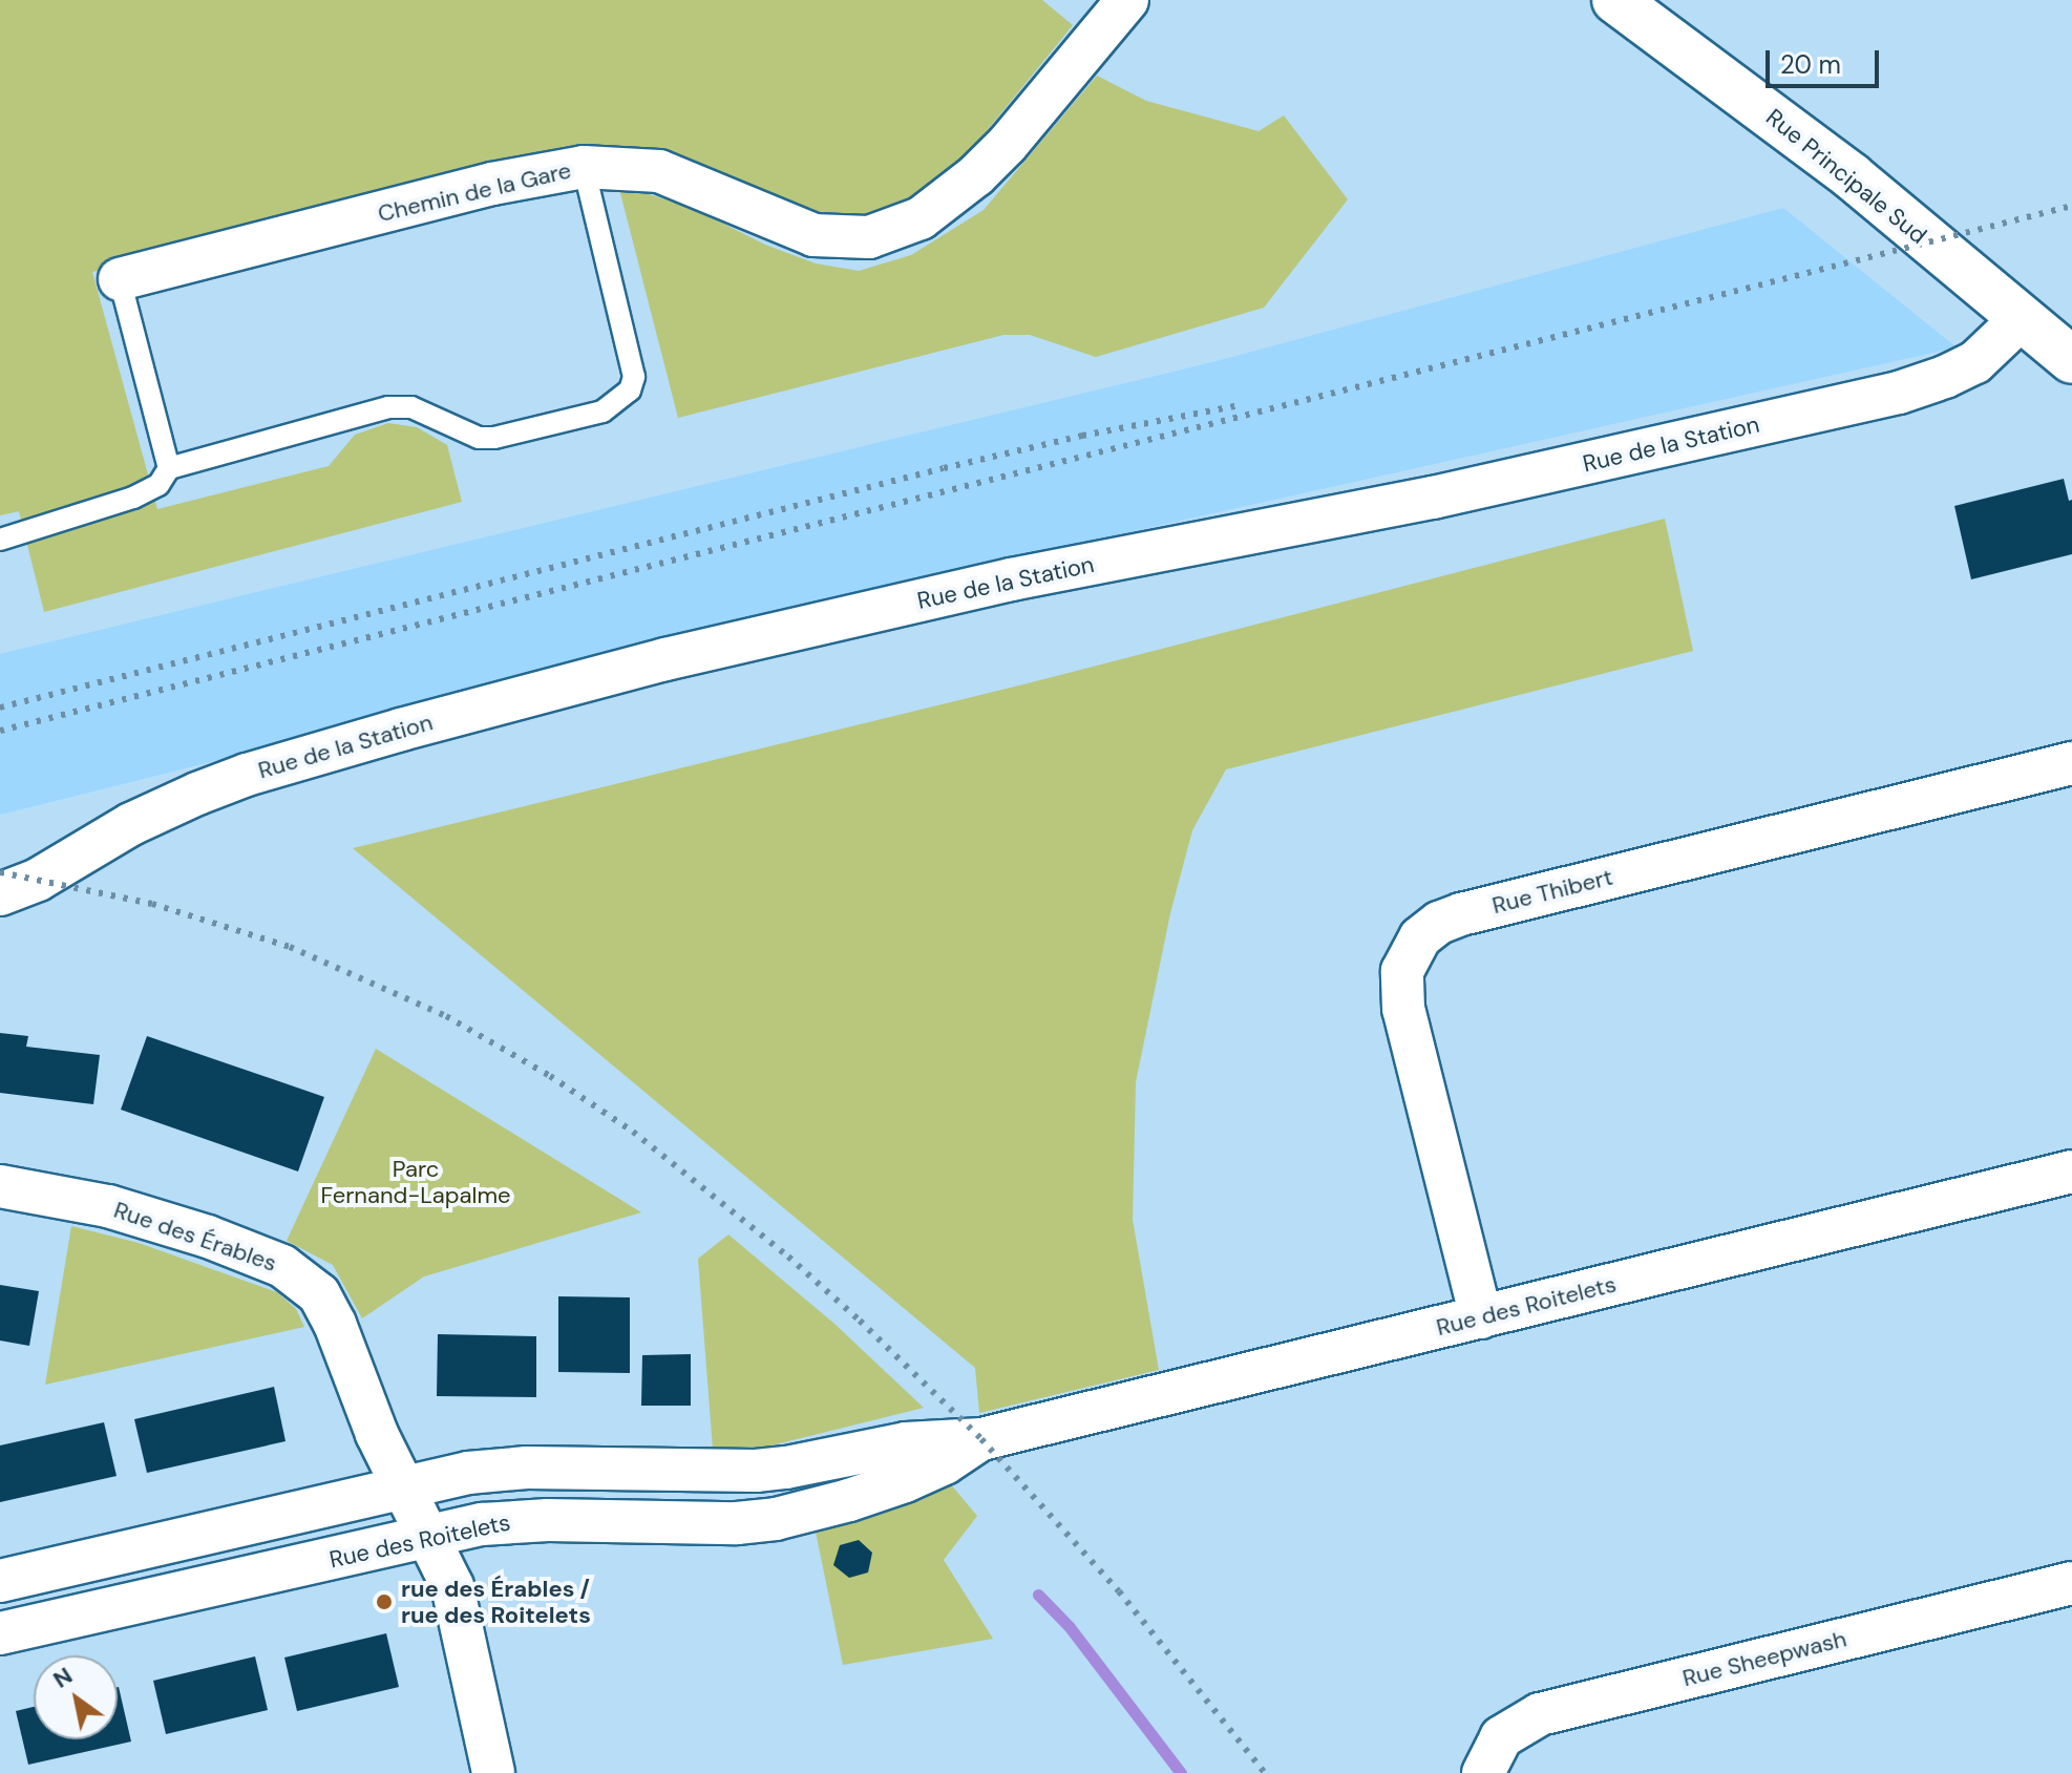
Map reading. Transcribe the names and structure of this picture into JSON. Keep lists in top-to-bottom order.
{
  "streets": {
    "street": [
      "Rue Principale Sud",
      "Chemin de la Gare",
      "Rue de la Station",
      "Rue Thibert",
      "Rue des Érables",
      "Rue des Roitelets",
      "Rue Sheepwash"
    ]
  },
  "crossings": [
    ["Rue Principale Sud", "Rue de la Station"],
    ["Rue Thibert", "Rue des Roitelets"],
    ["Rue des Érables", "Rue des Roitelets"]
  ],
  "parks": ["Parc Fernand-Lapalme"],
  "places": ["rue des Érables / rue des Roitelets"],
  "scale_bar": "20 m",
  "north": "top left"
}
